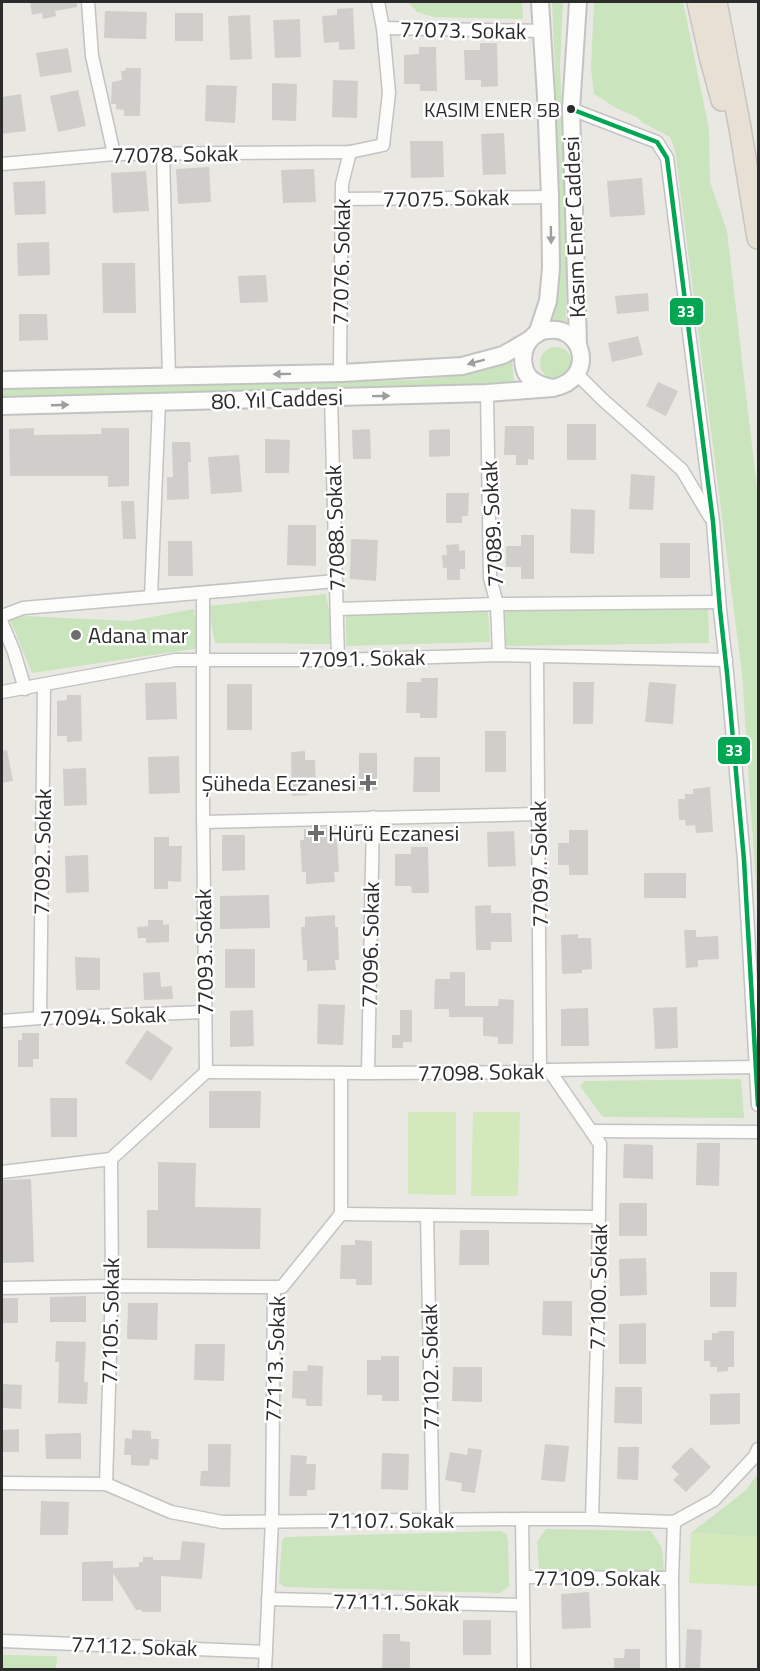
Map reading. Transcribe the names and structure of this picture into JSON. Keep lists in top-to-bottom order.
{
  "streets": {
    "main road": ["Kasım Ener Caddesi", "80. Yıl Caddesi"],
    "street": [
      "77073. Sokak",
      "77078. Sokak",
      "77075. Sokak",
      "77076. Sokak",
      "77089. Sokak",
      "77088. Sokak",
      "77091. Sokak",
      "77092. Sokak",
      "77097. Sokak",
      "77096. Sokak",
      "77093. Sokak",
      "77094. Sokak",
      "77098. Sokak",
      "77100. Sokak",
      "77105. Sokak",
      "77113. Sokak",
      "77102. Sokak",
      "71107. Sokak",
      "77109. Sokak",
      "77111. Sokak",
      "77112. Sokak"
    ]
  },
  "crossings": [
    ["77073. Sokak", "77078. Sokak"],
    ["77073. Sokak", "Kasım Ener Caddesi"],
    ["77078. Sokak", "77076. Sokak"],
    ["77075. Sokak", "Kasım Ener Caddesi"],
    ["77075. Sokak", "77076. Sokak"],
    ["Kasım Ener Caddesi", "80. Yıl Caddesi"],
    ["77076. Sokak", "80. Yıl Caddesi"],
    ["80. Yıl Caddesi", "77089. Sokak"],
    ["80. Yıl Caddesi", "77088. Sokak"],
    ["77089. Sokak", "77091. Sokak"],
    ["77088. Sokak", "77091. Sokak"],
    ["77091. Sokak", "77092. Sokak"],
    ["77091. Sokak", "77097. Sokak"],
    ["77091. Sokak", "77093. Sokak"],
    ["77092. Sokak", "77094. Sokak"],
    ["77097. Sokak", "77098. Sokak"],
    ["77097. Sokak", "77100. Sokak"],
    ["77096. Sokak", "77098. Sokak"],
    ["77093. Sokak", "77094. Sokak"],
    ["77093. Sokak", "77098. Sokak"],
    ["77098. Sokak", "77100. Sokak"],
    ["77100. Sokak", "71107. Sokak"],
    ["77105. Sokak", "71107. Sokak"],
    ["77113. Sokak", "71107. Sokak"],
    ["77113. Sokak", "77111. Sokak"],
    ["77113. Sokak", "77112. Sokak"],
    ["77102. Sokak", "71107. Sokak"]
  ],
  "places": {
    "other": ["KASIM ENER 5B", "Adana mar"],
    "health": ["Şüheda Eczanesi", "Hürü Eczanesi"]
  },
  "lines": ["transit line 33"]
}
